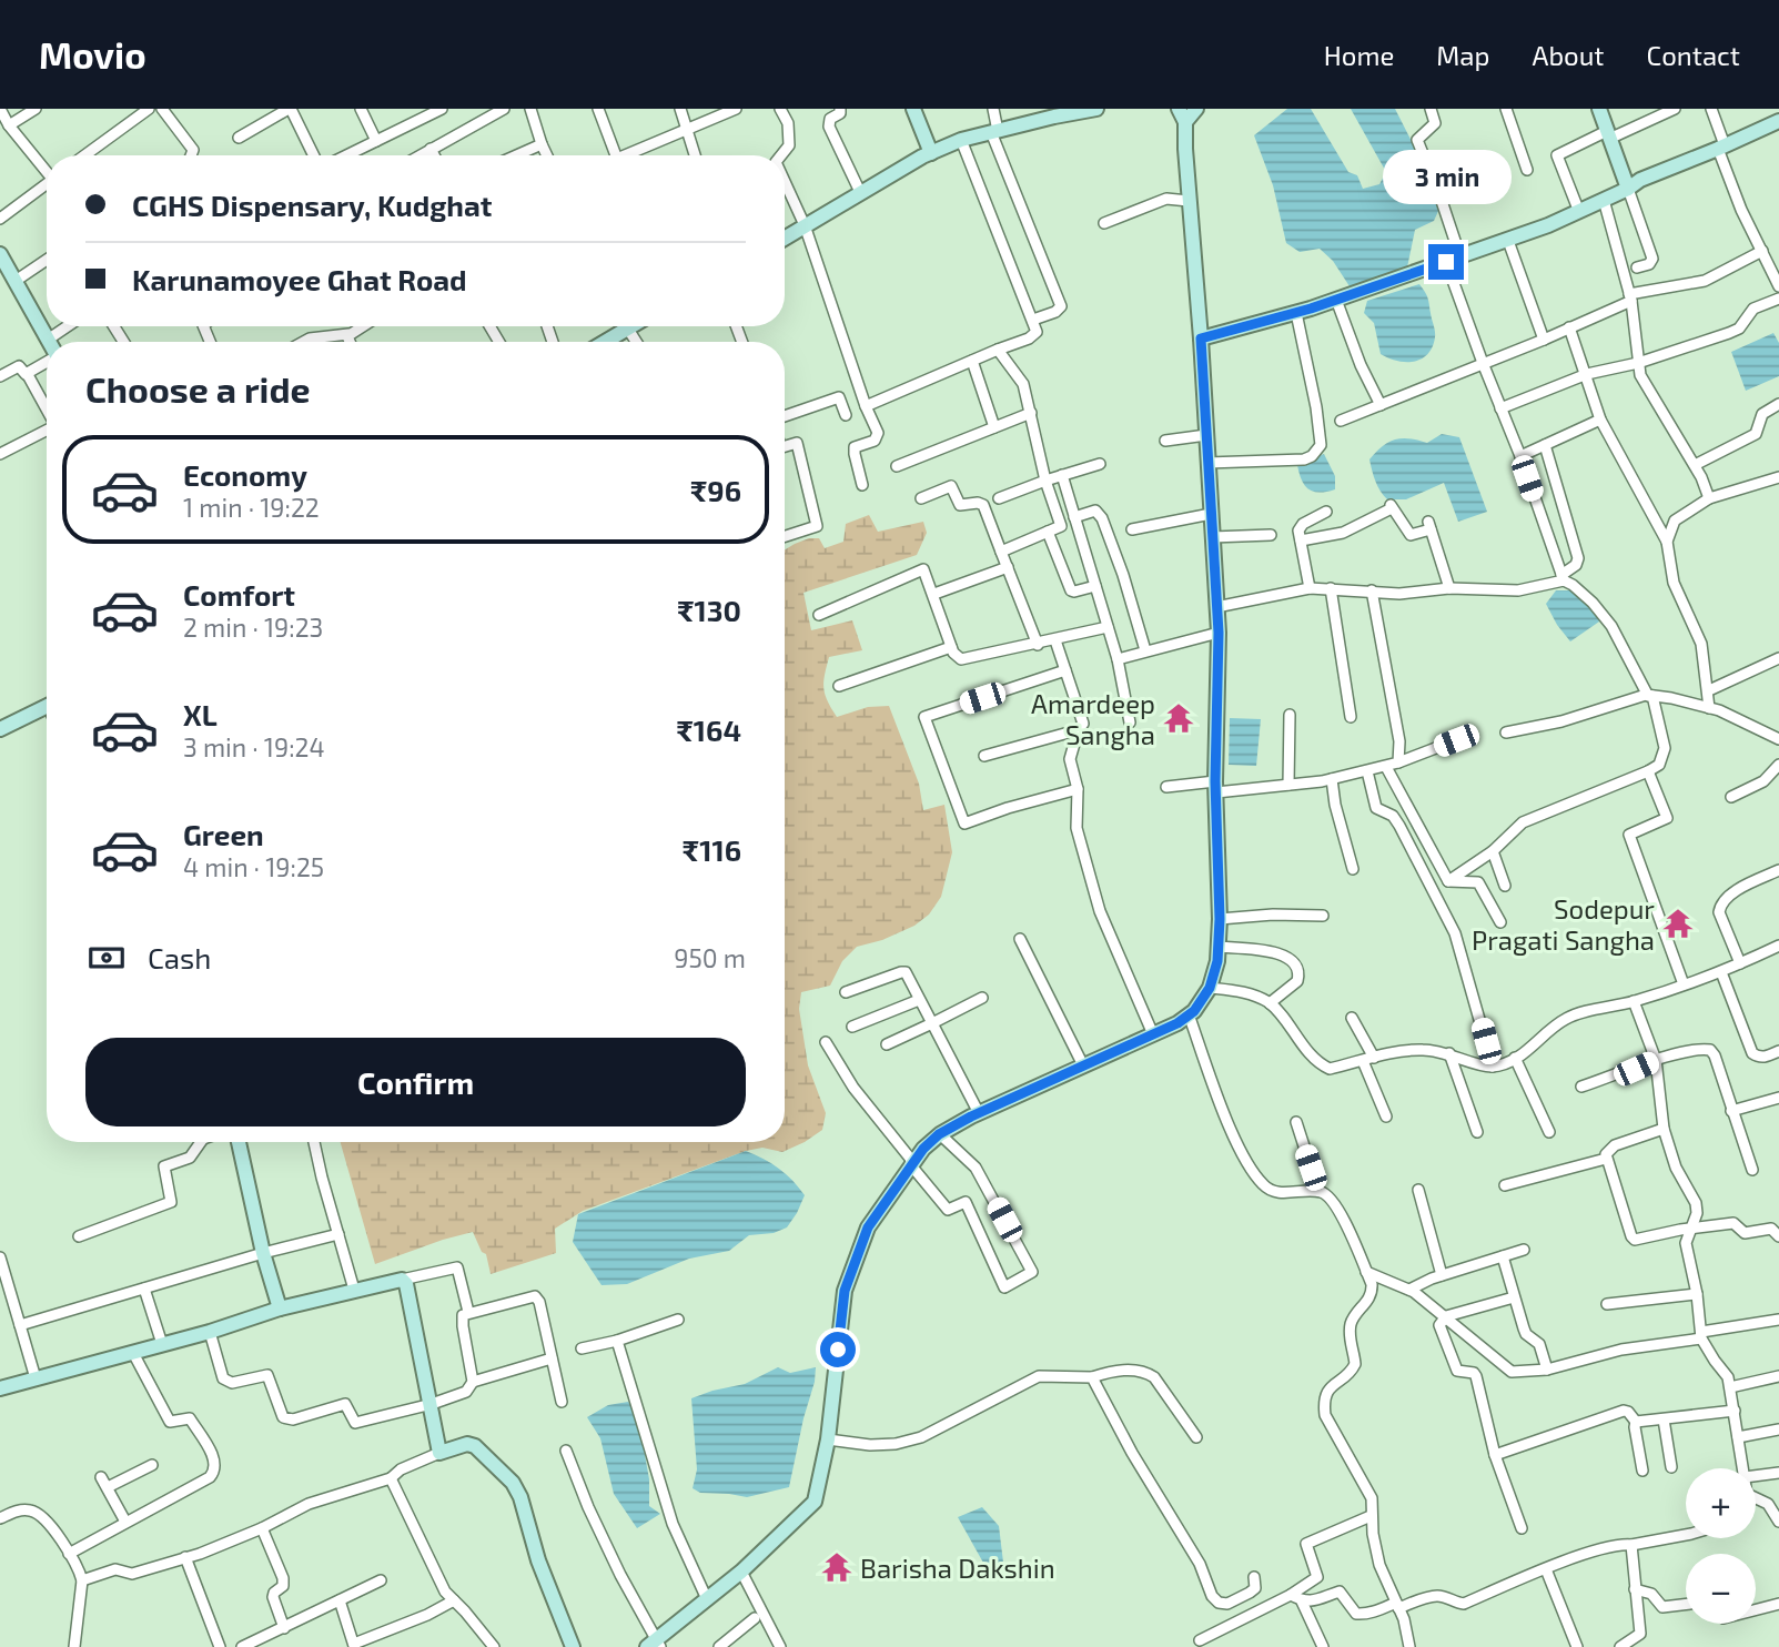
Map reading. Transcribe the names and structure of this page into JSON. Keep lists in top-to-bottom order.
{
  "places": {
    "temple": ["Amardeep Sangha", "Sodepur Pragati Sangha", "Barisha Dakshin"]
  },
  "page": {
    "header": "Movio",
    "nav": [
      "Home",
      "Map",
      "About",
      "Contact"
    ],
    "bubble": "3 min",
    "banner": ["CGHS Dispensary, Kudghat", "Karunamoyee Ghat Road"],
    "heading": "Choose a ride",
    "list": [
      {
        "name": "Economy",
        "note": "1 min · 19:22",
        "value": "₹96"
      },
      {
        "name": "Comfort",
        "note": "2 min · 19:23",
        "value": "₹130"
      },
      {
        "name": "XL",
        "note": "3 min · 19:24",
        "value": "₹164"
      },
      {
        "name": "Green",
        "note": "4 min · 19:25",
        "value": "₹116"
      }
    ],
    "pay": ["Cash", "950 m"],
    "buttons": "Confirm",
    "map_buttons": ["+", "−"]
  }
}
